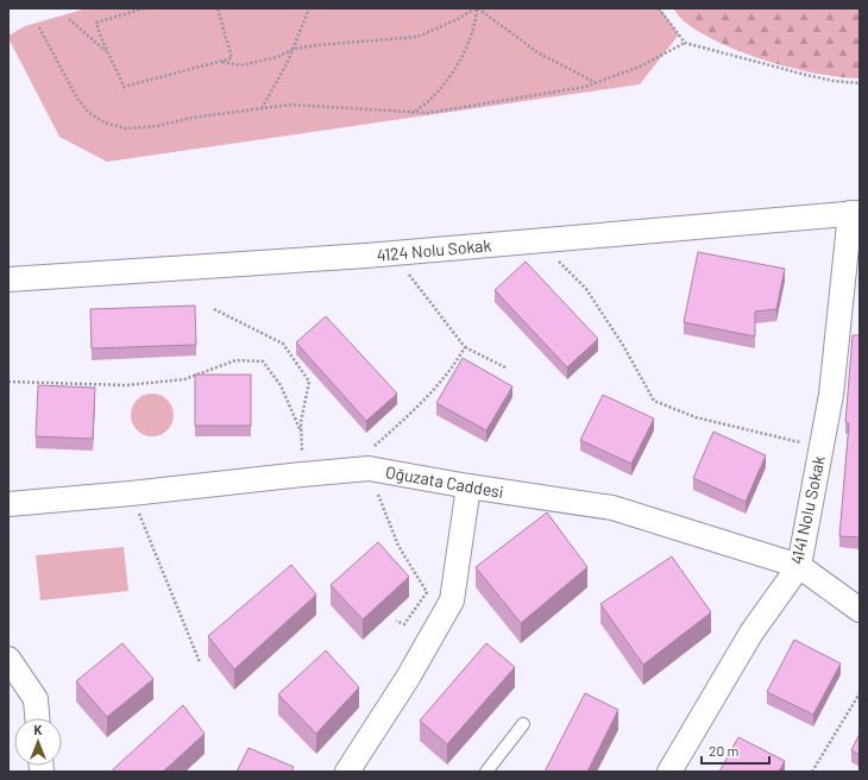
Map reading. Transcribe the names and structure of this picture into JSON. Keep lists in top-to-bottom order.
{
  "streets": {
    "street": ["4124 Nolu Sokak", "Oğuzata Caddesi", "4141 Nolu Sokak"]
  },
  "crossings": [
    ["4124 Nolu Sokak", "4141 Nolu Sokak"],
    ["Oğuzata Caddesi", "4141 Nolu Sokak"]
  ],
  "scale_bar": "20 m",
  "north": "top"
}
